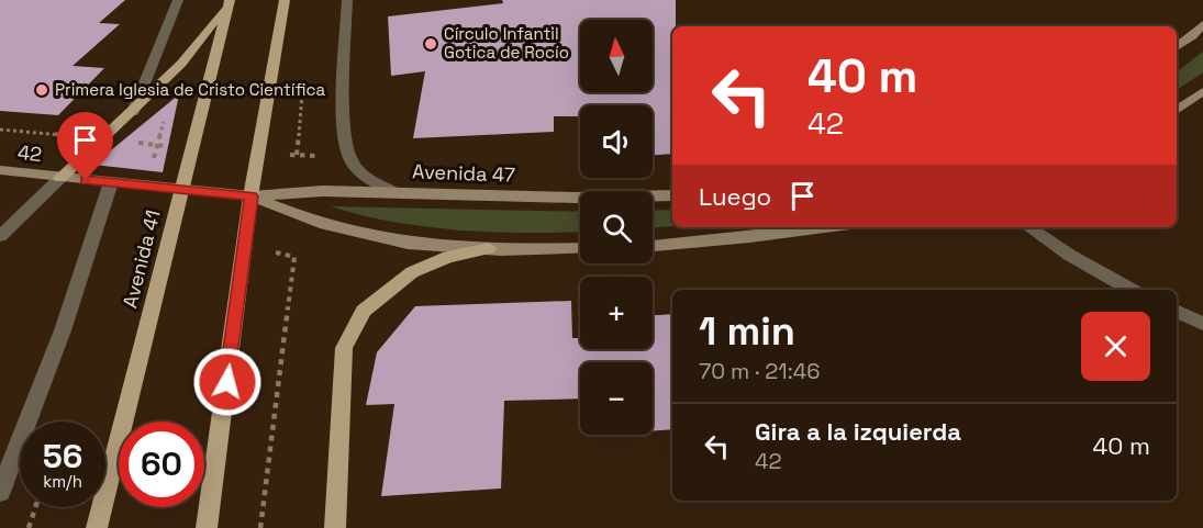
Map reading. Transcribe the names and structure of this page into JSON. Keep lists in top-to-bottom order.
{
  "streets": {
    "main road": ["42", "Avenida 47", "Avenida 41"]
  },
  "crossings": [
    ["42", "Avenida 47"],
    ["42", "Avenida 41"]
  ],
  "places": ["Círculo Infantil Gotica de Rocío", "Primera Iglesia de Cristo Científica"],
  "north": "top",
  "page": {
    "map_buttons": ["+", "−"],
    "turn": ["40 m", "42"],
    "then": "Luego",
    "heading": ["1 min", "70 m · 21:46"],
    "list": [
      {
        "name": "Gira a la izquierda",
        "note": "42",
        "value": "40 m"
      }
    ],
    "speed": "56 km/h",
    "limit": "60"
  }
}
